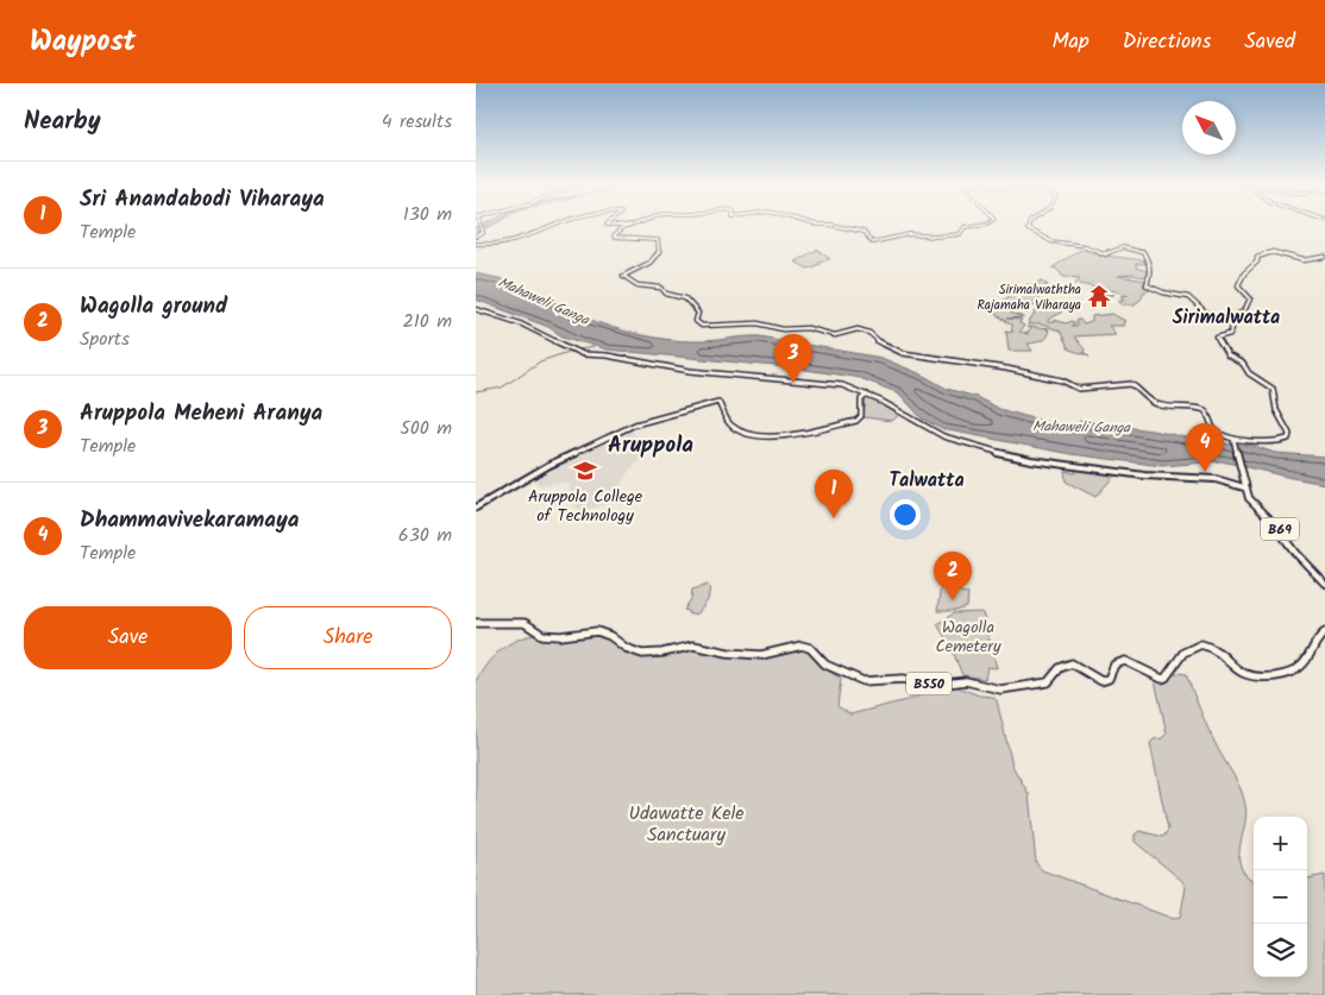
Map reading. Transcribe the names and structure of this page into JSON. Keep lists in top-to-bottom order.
{
  "streets": {
    "main road": ["B69", "B550"]
  },
  "districts": ["Sirimalwatta", "Aruppola", "Talwatta"],
  "water": ["Mahaweli Ganga"],
  "parks": ["Wagolla Cemetery", "Udawatte Kele Sanctuary"],
  "places": {
    "temple": ["Sirimalwaththa Rajamaha Viharaya"],
    "school or university": ["Aruppola College of Technology"]
  },
  "north": "top left",
  "page": {
    "header": "Waypost",
    "nav": ["Map", "Directions", "Saved"],
    "heading": ["Nearby", "4 results"],
    "list": [
      {
        "mark": "1",
        "name": "Sri Anandabodi Viharaya",
        "note": "Temple",
        "value": "130 m"
      },
      {
        "mark": "2",
        "name": "Wagolla ground",
        "note": "Sports",
        "value": "210 m"
      },
      {
        "mark": "3",
        "name": "Aruppola Meheni Aranya",
        "note": "Temple",
        "value": "500 m"
      },
      {
        "mark": "4",
        "name": "Dhammavivekaramaya",
        "note": "Temple",
        "value": "630 m"
      }
    ],
    "pins": [
      "3",
      "4",
      "1",
      "2"
    ],
    "buttons": ["Save", "Share"],
    "map_buttons": ["+", "−"]
  }
}
